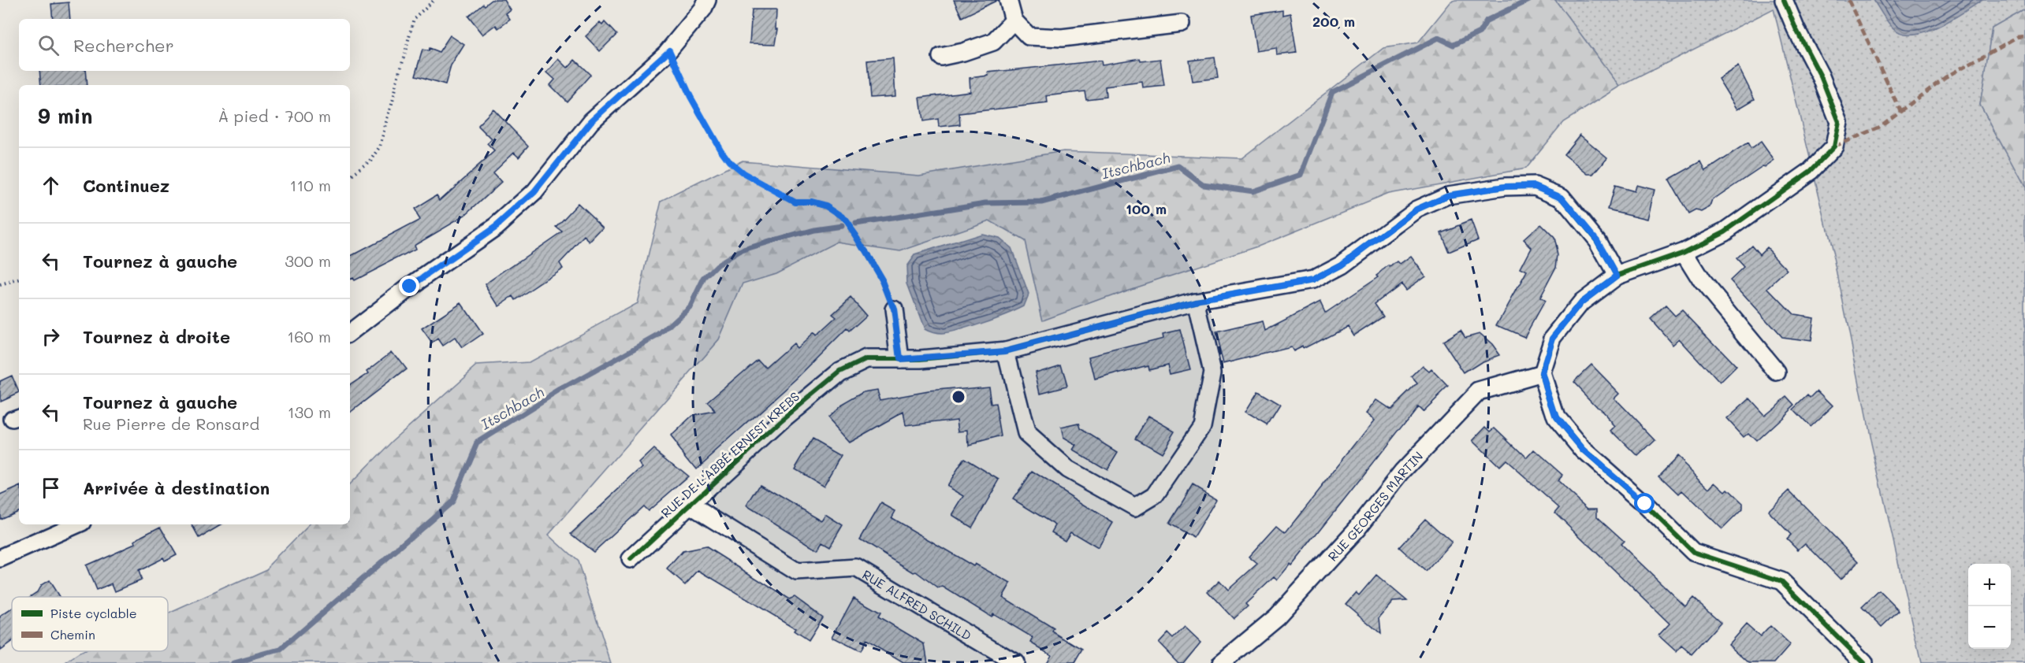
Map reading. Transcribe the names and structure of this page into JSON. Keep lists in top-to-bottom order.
{
  "streets": {
    "street": ["RUE DE L'ABBÉ ERNEST KREBS", "RUE GEORGES MARTIN", "RUE ALFRED SCHILD"]
  },
  "crossings": [
    ["RUE DE L'ABBÉ ERNEST KREBS", "RUE ALFRED SCHILD"]
  ],
  "water": ["Itschbach"],
  "legend": ["Piste cyclable", "Chemin"],
  "page": {
    "search": "Rechercher",
    "heading": ["9 min", "À pied · 700 m"],
    "list": [
      ["Continuez", "110 m"],
      ["Tournez à gauche", "300 m"],
      ["Tournez à droite", "160 m"],
      ["Tournez à gauche", "Rue Pierre de Ronsard", "130 m"],
      "Arrivée à destination"
    ],
    "map_buttons": ["+", "−"]
  },
  "rings": ["200 m", "100 m"]
}
